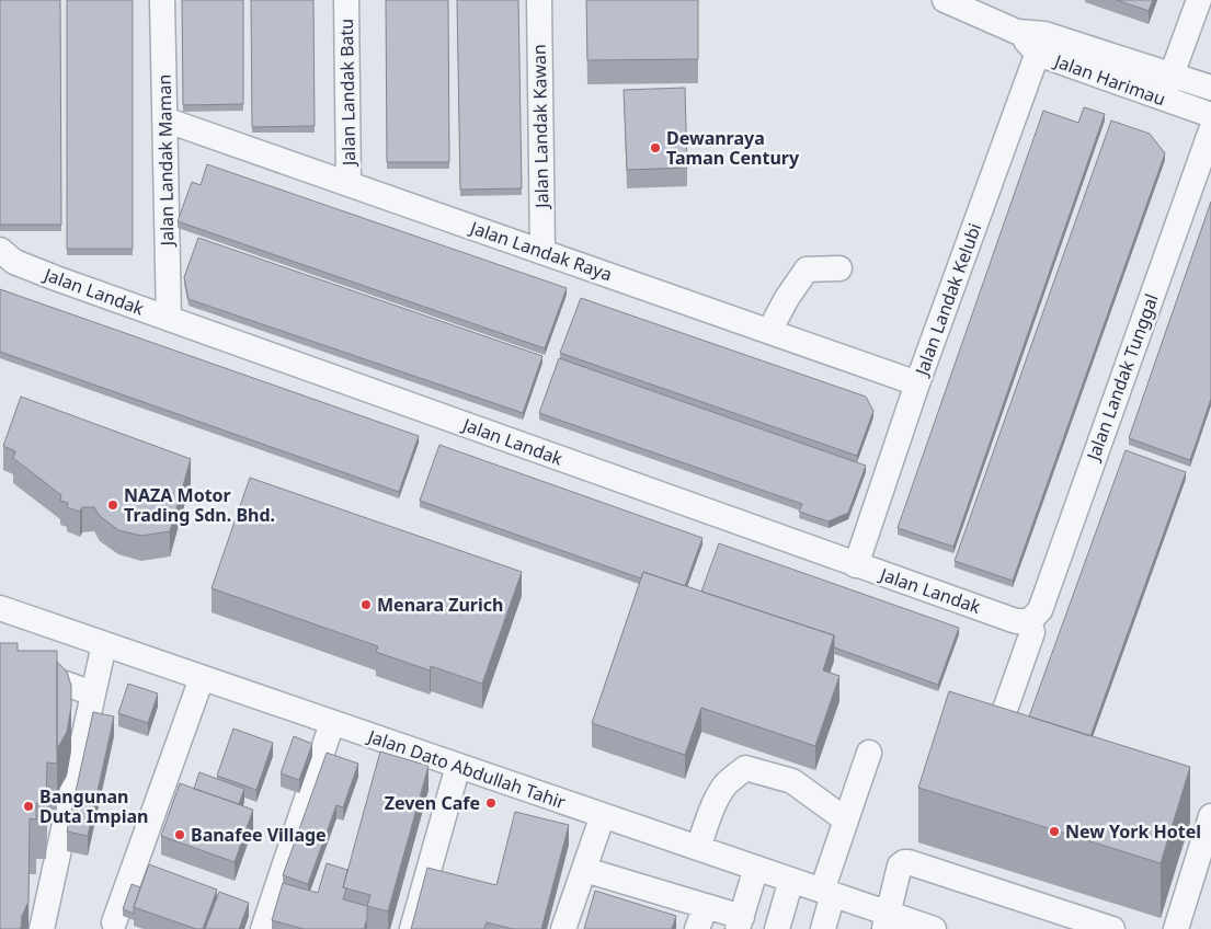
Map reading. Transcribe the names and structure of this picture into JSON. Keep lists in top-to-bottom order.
{
  "streets": {
    "street": [
      "Jalan Harimau",
      "Jalan Landak Batu",
      "Jalan Landak Kawan",
      "Jalan Landak Maman",
      "Jalan Landak Raya",
      "Jalan Landak",
      "Jalan Landak Kelubi",
      "Jalan Landak Tunggal",
      "Jalan Dato Abdullah Tahir"
    ]
  },
  "crossings": [
    ["Jalan Harimau", "Jalan Landak Kelubi"],
    ["Jalan Landak Batu", "Jalan Landak Raya"],
    ["Jalan Landak Kawan", "Jalan Landak Raya"],
    ["Jalan Landak Maman", "Jalan Landak Raya"],
    ["Jalan Landak Maman", "Jalan Landak"],
    ["Jalan Landak Raya", "Jalan Landak Kelubi"],
    ["Jalan Landak", "Jalan Landak Kelubi"],
    ["Jalan Landak", "Jalan Landak Tunggal"]
  ],
  "places": [
    "Dewanraya Taman Century",
    "NAZA Motor Trading Sdn. Bhd.",
    "Menara Zurich",
    "Zeven Cafe",
    "Bangunan Duta Impian",
    "New York Hotel",
    "Banafee Village"
  ]
}
